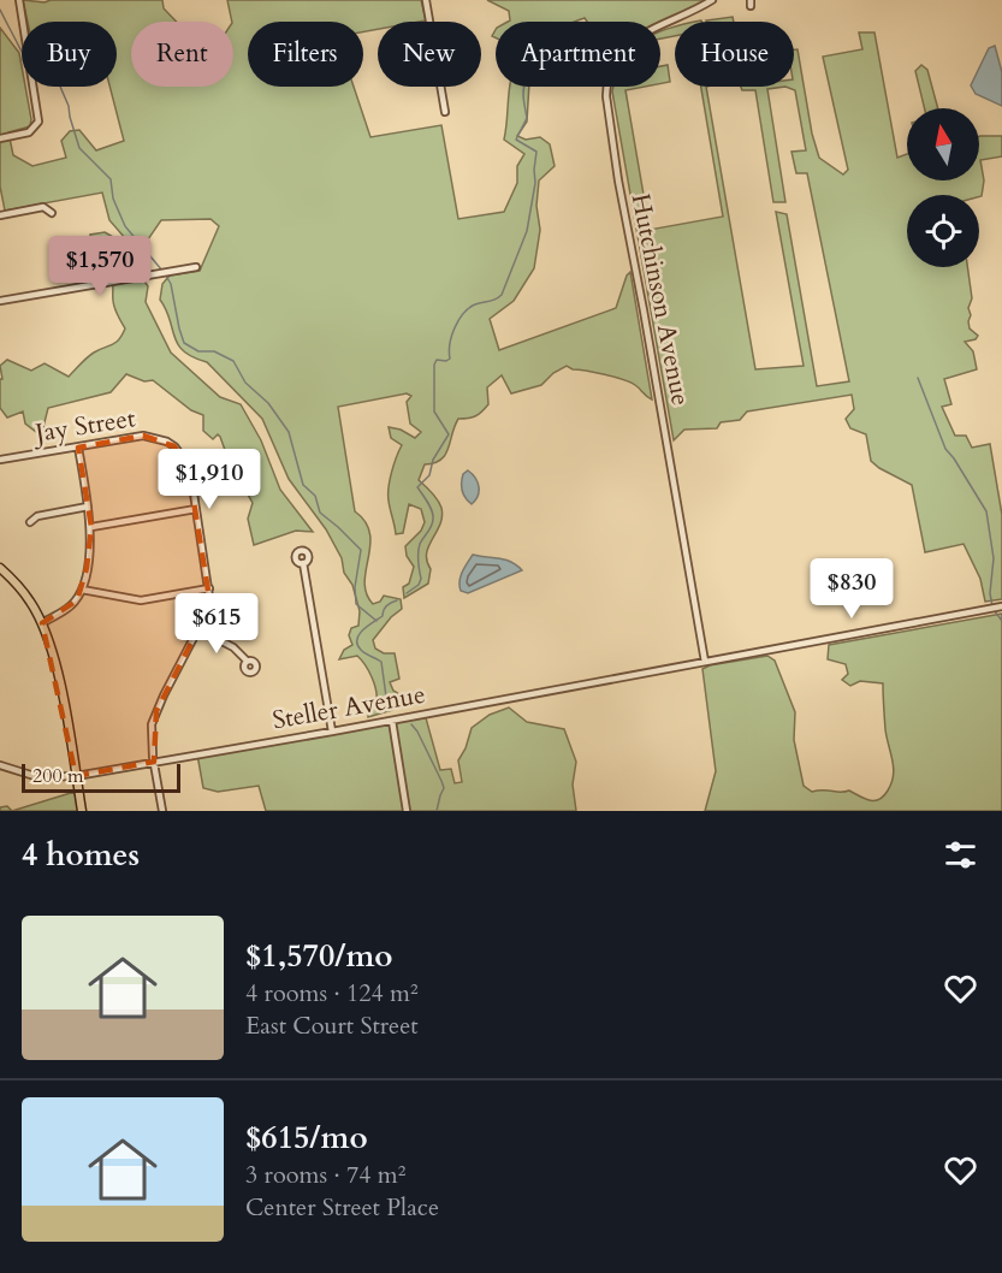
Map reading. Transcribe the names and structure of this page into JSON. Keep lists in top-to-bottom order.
{
  "streets": {
    "street": ["Hutchinson Avenue", "Jay Street", "Steller Avenue"]
  },
  "crossings": [
    ["Hutchinson Avenue", "Steller Avenue"]
  ],
  "scale_bar": "200 m",
  "north": "top",
  "page": {
    "chip": [
      "Buy",
      "Rent",
      "Filters",
      "New",
      "Apartment",
      "House"
    ],
    "price": [
      "$1,570",
      "$1,910",
      "$830",
      "$615"
    ],
    "scale": "200 m",
    "heading": "4 homes",
    "list": [
      {
        "name": "$1,570/mo",
        "note": "4 rooms · 124 m² · East Court Street"
      },
      {
        "name": "$615/mo",
        "note": "3 rooms · 74 m² · Center Street Place"
      }
    ]
  }
}
